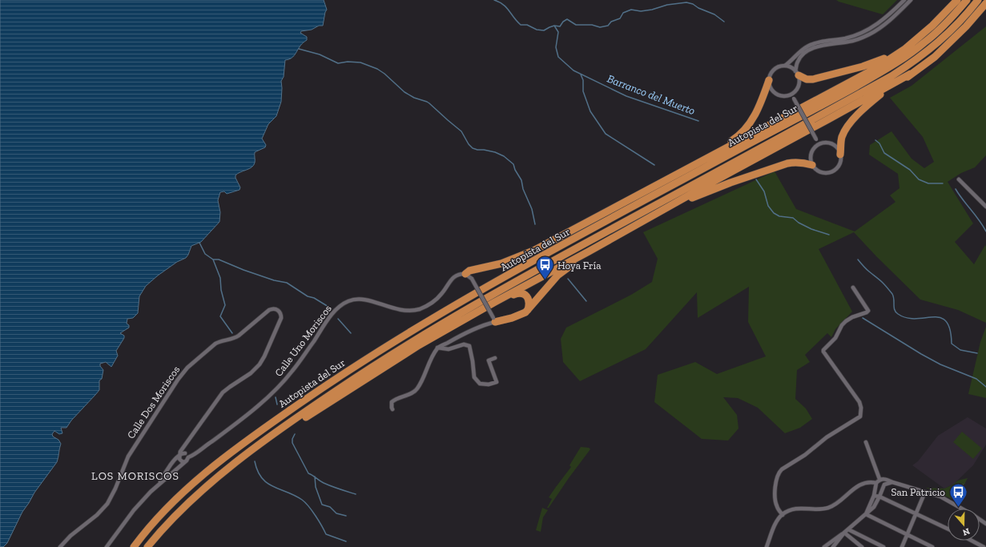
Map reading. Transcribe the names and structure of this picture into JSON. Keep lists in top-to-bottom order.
{
  "streets": {
    "highway": ["Autopista del Sur"],
    "street": ["Calle Uno Moriscos", "Calle Dos Moriscos"]
  },
  "districts": ["LOS MORISCOS"],
  "water": ["Barranco del Muerto"],
  "places": {
    "bus stop": ["Hoya Fría", "San Patricio"]
  },
  "north": "bottom"
}
